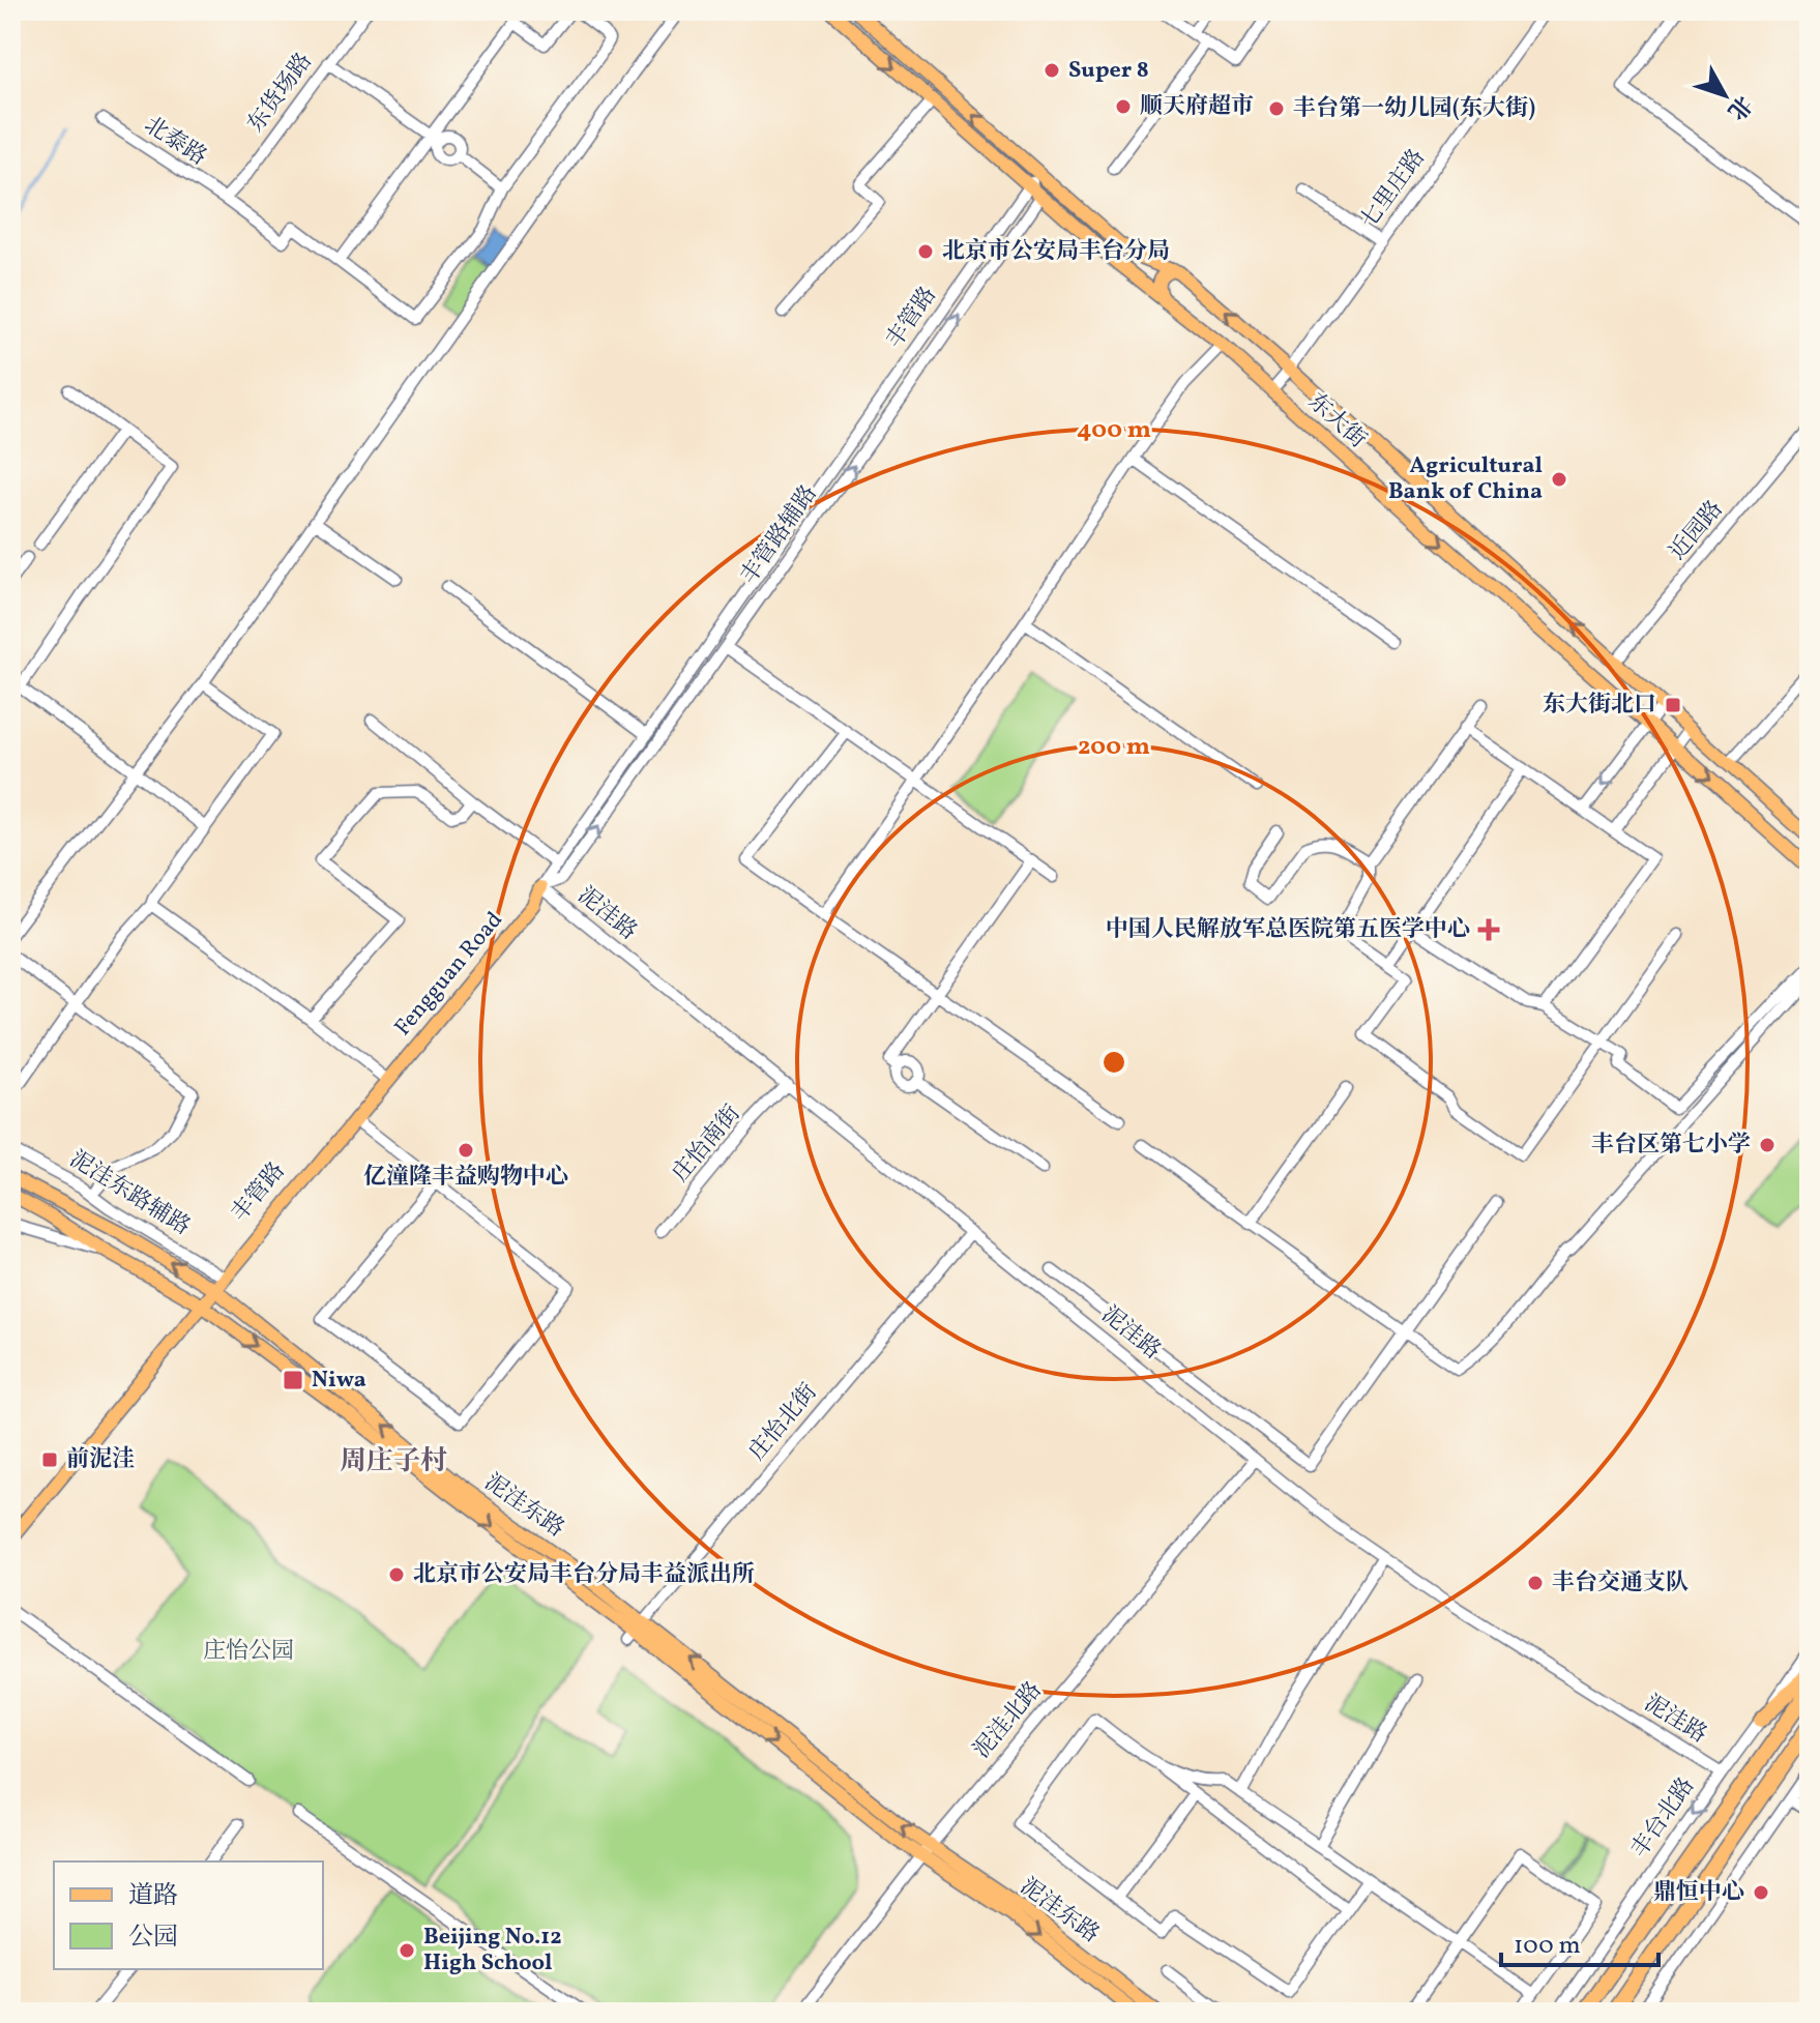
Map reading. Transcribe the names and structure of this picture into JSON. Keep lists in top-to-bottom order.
{
  "streets": {
    "highway": ["丰台北路"],
    "main road": ["丰管路", "东大街", "泥洼东路"],
    "street": [
      "东货场路",
      "北泰路",
      "七里庄路",
      "近园路",
      "丰管路辅路",
      "泥洼路",
      "庄怡南街",
      "泥洼东路辅路",
      "庄怡北街",
      "泥洼北路"
    ]
  },
  "crossings": [
    ["东货场路", "北泰路"],
    ["七里庄路", "东大街"],
    ["丰管路", "东大街"],
    ["丰管路", "丰管路辅路"],
    ["丰管路", "泥洼路"],
    ["丰管路", "泥洼东路辅路"],
    ["丰管路", "泥洼东路"],
    ["东大街", "近园路"],
    ["东大街", "丰管路辅路"],
    ["丰管路辅路", "泥洼路"],
    ["泥洼路", "庄怡南街"],
    ["泥洼路", "庄怡北街"],
    ["泥洼路", "泥洼北路"],
    ["泥洼路", "丰台北路"],
    ["庄怡北街", "泥洼东路"],
    ["泥洼东路", "泥洼北路"]
  ],
  "districts": ["周庄子村"],
  "parks": ["庄怡公园"],
  "places": {
    "other": [
      "Super 8",
      "顺天府超市",
      "丰台第一幼儿园(东大街)",
      "北京市公安局丰台分局",
      "Agricultural Bank of China",
      "丰台区第七小学",
      "亿潼隆丰益购物中心",
      "北京市公安局丰台分局丰益派出所",
      "丰台交通支队",
      "鼎恒中心",
      "Beijing No.12 High School"
    ],
    "transit": ["东大街北口", "Niwa", "前泥洼"],
    "health": ["中国人民解放军总医院第五医学中心"]
  },
  "legend": ["道路", "公园"],
  "scale_bar": "100 m",
  "north": "bottom right",
  "rings": ["400 m", "200 m"]
}
